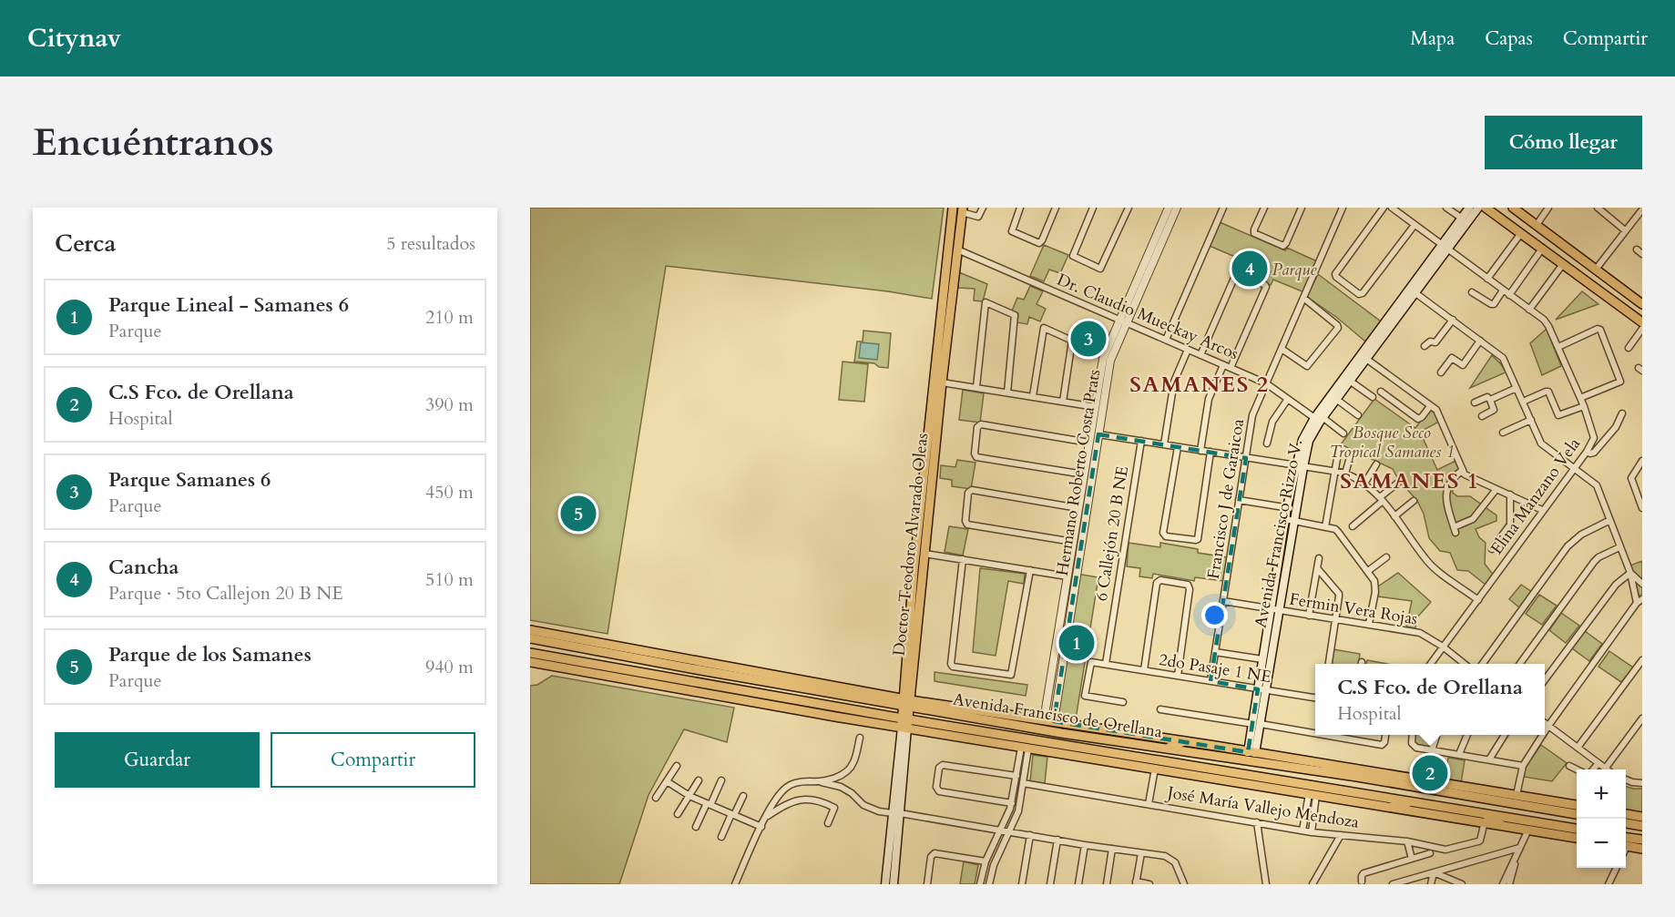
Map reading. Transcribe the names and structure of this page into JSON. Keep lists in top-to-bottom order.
{
  "streets": {
    "main road": ["Avenida Francisco Rizzo V.", "Doctor Teodoro Alvarado Oleas", "Avenida Francisco de Orellana"],
    "street": [
      "Dr. Claudio Mueckay Arcos",
      "Hermano Roberto Costa Prats",
      "Elina Manzano Vela",
      "Francisco J de Garaicoa",
      "6 Callejón 20 B NE",
      "Fermin Vera Rojas",
      "2do Pasaje 1 NE",
      "José María Vallejo Mendoza"
    ]
  },
  "crossings": [
    ["Dr. Claudio Mueckay Arcos", "Hermano Roberto Costa Prats"],
    ["Dr. Claudio Mueckay Arcos", "Francisco J de Garaicoa"],
    ["Dr. Claudio Mueckay Arcos", "Avenida Francisco Rizzo V."],
    ["Dr. Claudio Mueckay Arcos", "Doctor Teodoro Alvarado Oleas"],
    ["Hermano Roberto Costa Prats", "Avenida Francisco de Orellana"],
    ["Elina Manzano Vela", "Avenida Francisco Rizzo V."],
    ["Elina Manzano Vela", "Fermin Vera Rojas"],
    ["Francisco J de Garaicoa", "Fermin Vera Rojas"],
    ["Francisco J de Garaicoa", "2do Pasaje 1 NE"],
    ["6 Callejón 20 B NE", "2do Pasaje 1 NE"],
    ["Avenida Francisco Rizzo V.", "Fermin Vera Rojas"],
    ["Avenida Francisco Rizzo V.", "2do Pasaje 1 NE"],
    ["Avenida Francisco Rizzo V.", "Avenida Francisco de Orellana"],
    ["Doctor Teodoro Alvarado Oleas", "Avenida Francisco de Orellana"],
    ["Avenida Francisco de Orellana", "José María Vallejo Mendoza"]
  ],
  "districts": ["SAMANES 2", "SAMANES 1"],
  "parks": ["Parque", "Bosque Seco Tropical Samanes 1"],
  "page": {
    "header": "Citynav",
    "nav": ["Mapa", "Capas", "Compartir"],
    "buttons": [
      "Cómo llegar",
      ["Guardar", "Compartir"]
    ],
    "title": "Encuéntranos",
    "heading": ["Cerca", "5 resultados"],
    "pins": [
      "4",
      "3",
      "5",
      "1",
      "2"
    ],
    "list": [
      {
        "mark": "1",
        "name": "Parque Lineal - Samanes 6",
        "note": "Parque",
        "value": "210 m"
      },
      {
        "mark": "2",
        "name": "C.S Fco. de Orellana",
        "note": "Hospital",
        "value": "390 m"
      },
      {
        "mark": "3",
        "name": "Parque Samanes 6",
        "note": "Parque",
        "value": "450 m"
      },
      {
        "mark": "4",
        "name": "Cancha",
        "note": "Parque · 5to Callejon 20 B NE",
        "value": "510 m"
      },
      {
        "mark": "5",
        "name": "Parque de los Samanes",
        "note": "Parque",
        "value": "940 m"
      }
    ],
    "popup": ["C.S Fco. de Orellana", "Hospital"],
    "map_buttons": ["+", "−"]
  }
}
